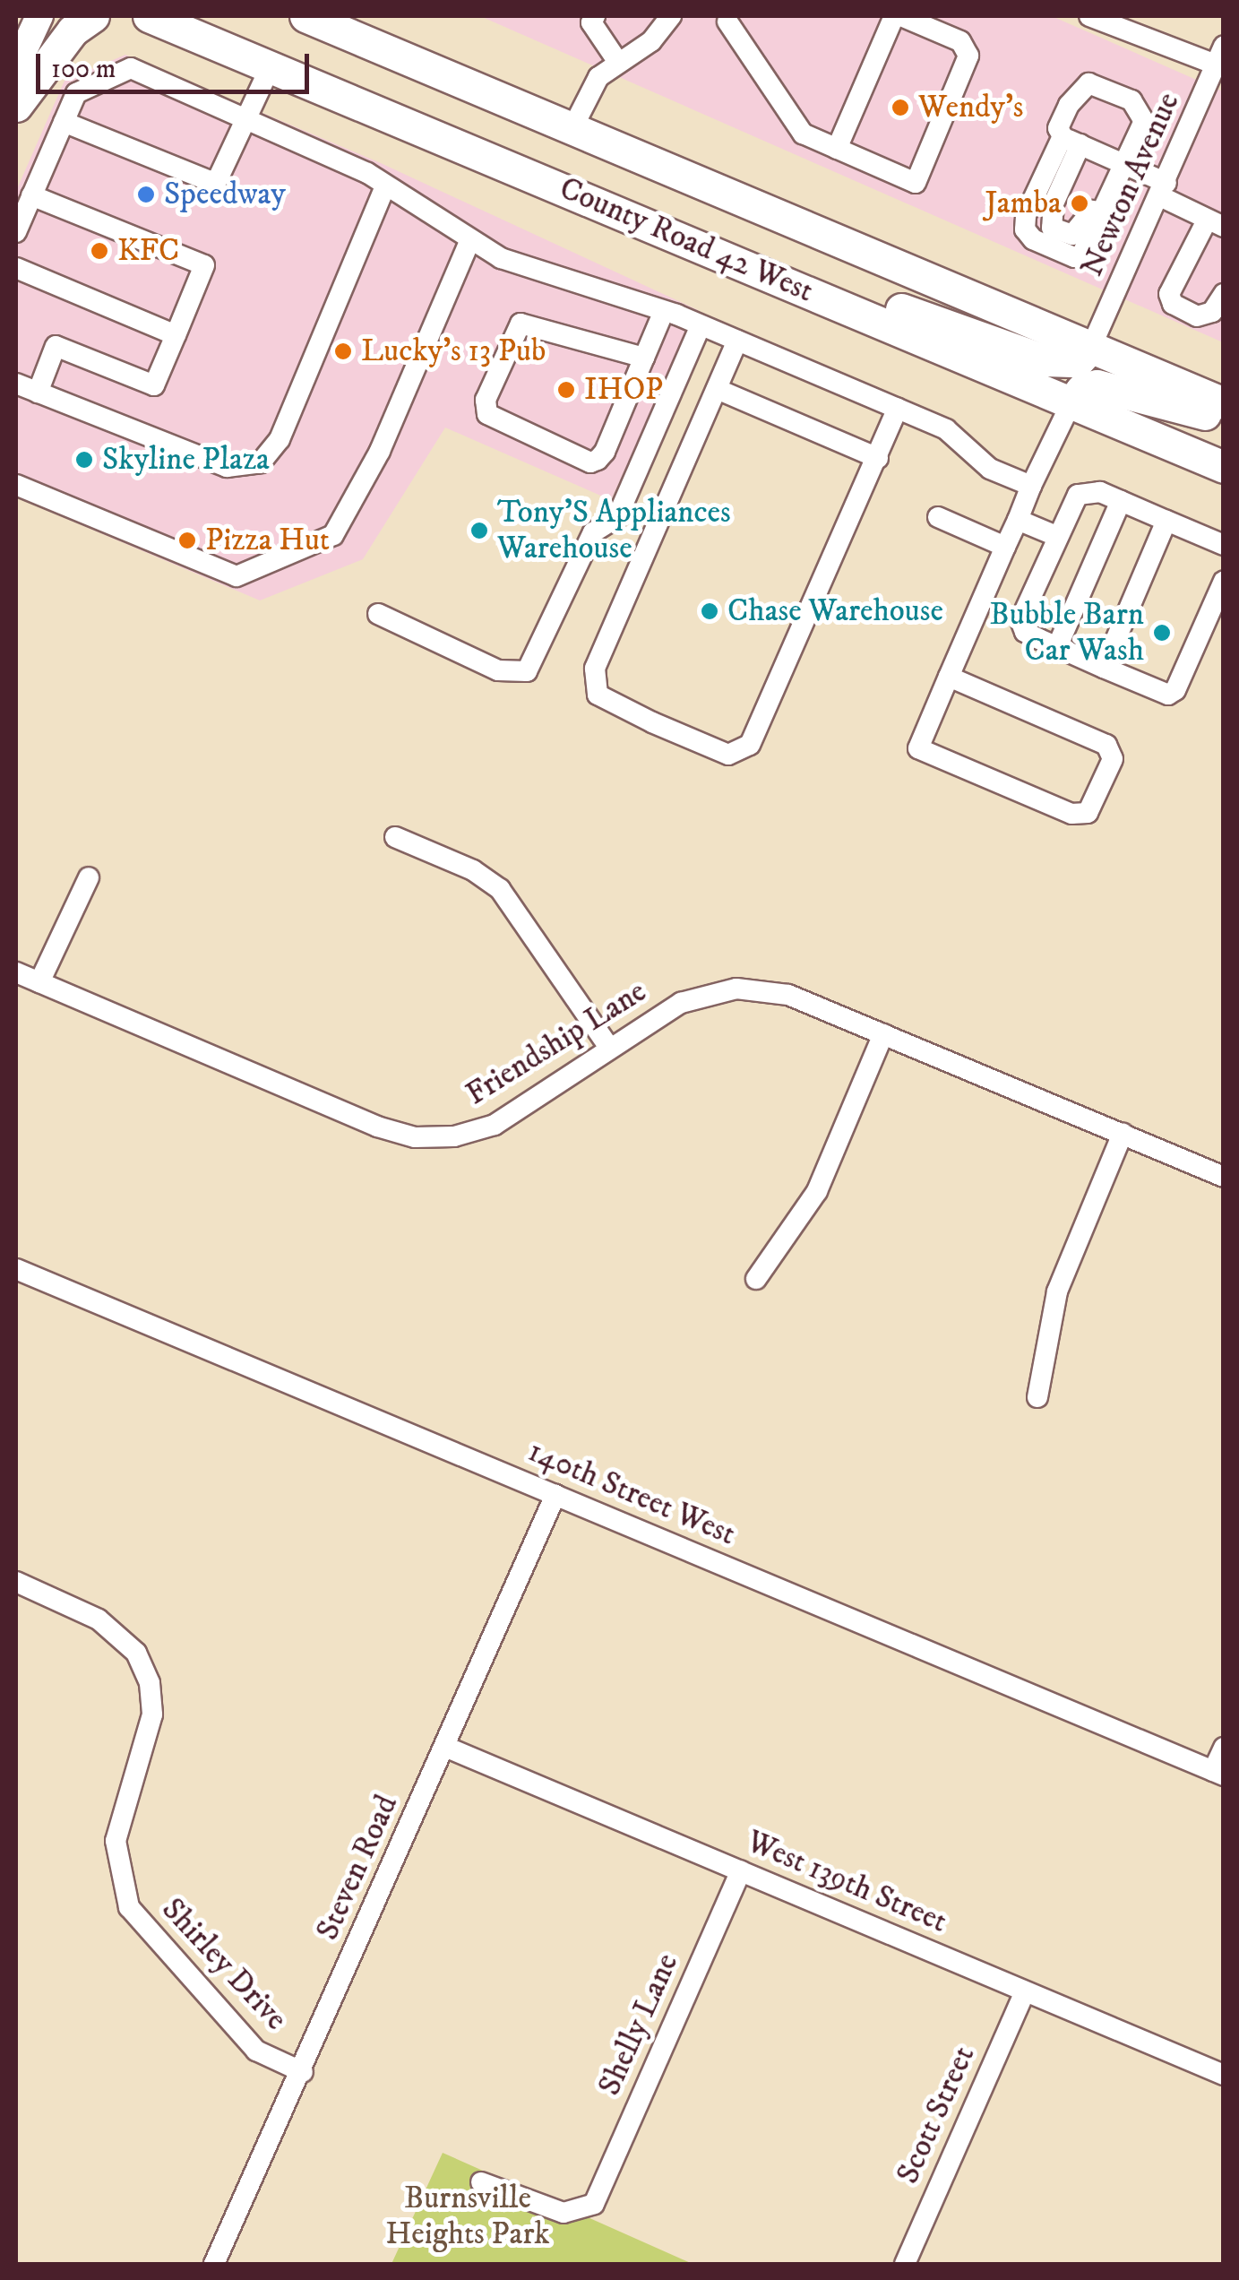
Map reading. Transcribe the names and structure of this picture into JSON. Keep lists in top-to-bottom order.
{
  "streets": {
    "highway": ["County Road 42 West"],
    "street": [
      "Newton Avenue",
      "Friendship Lane",
      "140th Street West",
      "Steven Road",
      "West 139th Street",
      "Shirley Drive",
      "Shelly Lane",
      "Scott Street"
    ]
  },
  "crossings": [
    ["Newton Avenue", "County Road 42 West"],
    ["140th Street West", "Steven Road"],
    ["Steven Road", "West 139th Street"],
    ["Steven Road", "Shirley Drive"],
    ["West 139th Street", "Shelly Lane"],
    ["West 139th Street", "Scott Street"]
  ],
  "parks": ["Burnsville Heights Park"],
  "places": [
    "Wendy's",
    "Speedway",
    "Jamba",
    "KFC",
    "Lucky's 13 Pub",
    "IHOP",
    "Skyline Plaza",
    "Tony'S Appliances Warehouse",
    "Pizza Hut",
    "Chase Warehouse",
    "Bubble Barn Car Wash"
  ],
  "scale_bar": "100 m"
}
